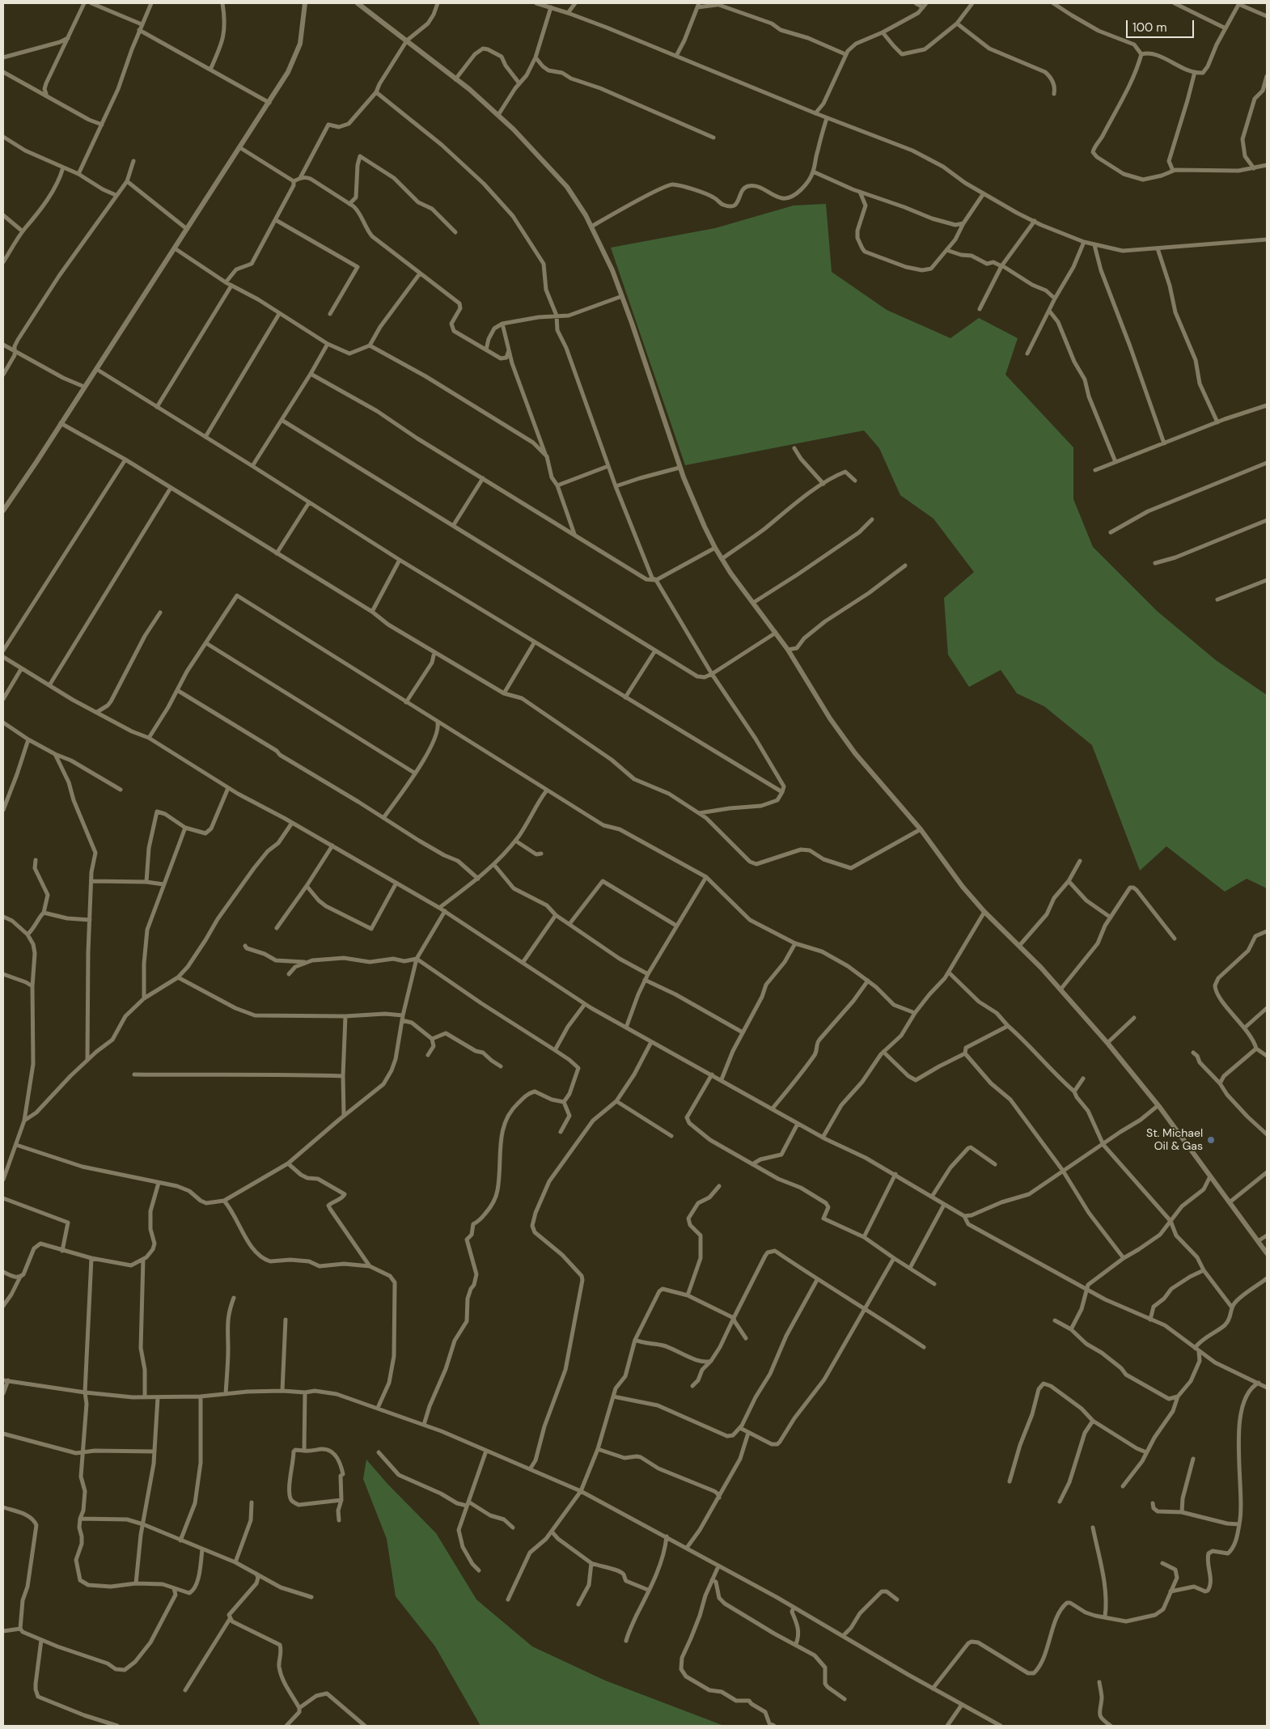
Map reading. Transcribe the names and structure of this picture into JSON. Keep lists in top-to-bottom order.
{
  "places": ["St. Michael Oil & Gas"],
  "scale_bar": "100 m"
}
